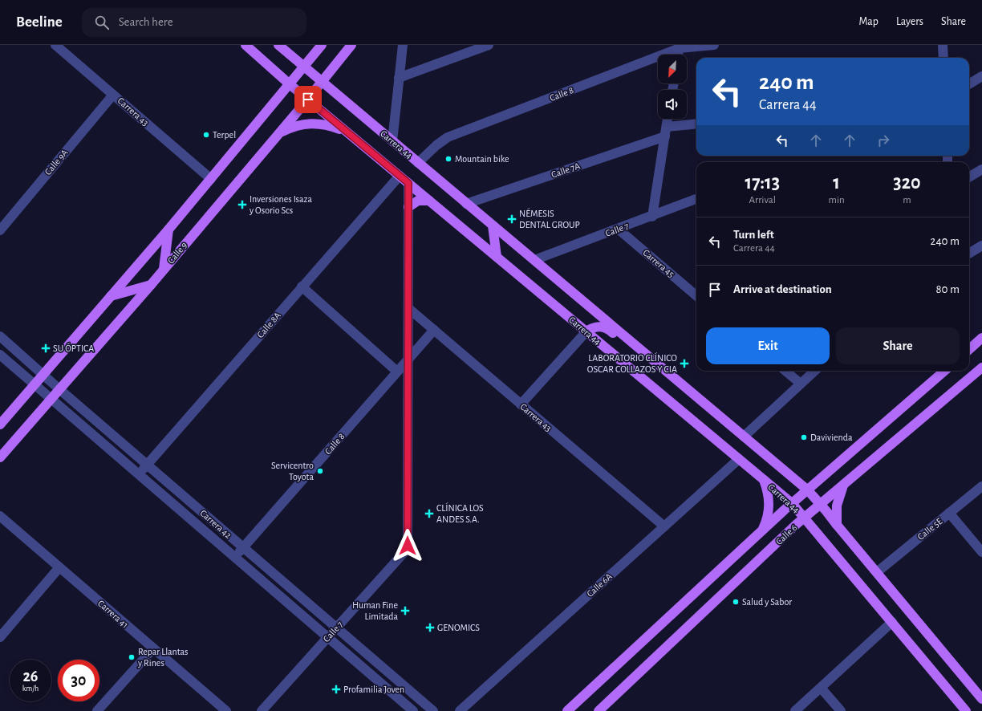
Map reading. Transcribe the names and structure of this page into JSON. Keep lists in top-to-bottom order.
{
  "streets": {
    "main road": ["Carrera 44", "Calle 9", "Calle 6"],
    "street": [
      "Calle 8",
      "Carrera 43",
      "Calle 9A",
      "Calle 7A",
      "Calle 7",
      "Carrera 45",
      "Calle 8A",
      "Carrera 42",
      "Calle 5E",
      "Calle 6A",
      "Carrera 41"
    ]
  },
  "crossings": [
    ["Calle 8", "Carrera 43"],
    ["Calle 8", "Carrera 44"],
    ["Calle 8", "Calle 7"],
    ["Calle 8", "Carrera 42"],
    ["Carrera 43", "Calle 9A"],
    ["Carrera 43", "Calle 6A"],
    ["Carrera 44", "Calle 7A"],
    ["Carrera 44", "Calle 7"],
    ["Carrera 44", "Calle 9"],
    ["Carrera 44", "Calle 8A"],
    ["Carrera 44", "Calle 5E"],
    ["Carrera 44", "Calle 6"],
    ["Carrera 44", "Calle 6A"],
    ["Calle 7", "Carrera 45"],
    ["Calle 7", "Carrera 42"],
    ["Calle 9", "Carrera 42"],
    ["Calle 8A", "Carrera 42"]
  ],
  "places": {
    "other": [
      "Terpel",
      "Mountain bike",
      "Davivienda",
      "Servicentro Toyota",
      "Salud y Sabor",
      "Repar Llantas y Rines"
    ],
    "health": [
      "Inversiones Isaza y Osorio Scs",
      "NÉMESIS DENTAL GROUP",
      "SU ÓPTICA",
      "LABORATORIO CLÍNICO OSCAR COLLAZOS Y CIA",
      "CLÍNICA LOS ANDES S.A.",
      "Human Fine Limitada",
      "GENOMICS",
      "Profamilia Joven"
    ]
  },
  "north": "bottom left",
  "page": {
    "header": "Beeline",
    "search": "Search here",
    "nav": ["Map", "Layers", "Share"],
    "turn": ["240 m", "Carrera 44"],
    "eta": [
      "17:13",
      "Arrival",
      "1",
      "min",
      "320",
      "m"
    ],
    "list": [
      {
        "name": "Turn left",
        "note": "Carrera 44",
        "value": "240 m"
      },
      {
        "name": "Arrive at destination",
        "value": "80 m"
      }
    ],
    "buttons": ["Exit", "Share"],
    "speed": "26 km/h",
    "limit": "30"
  }
}
